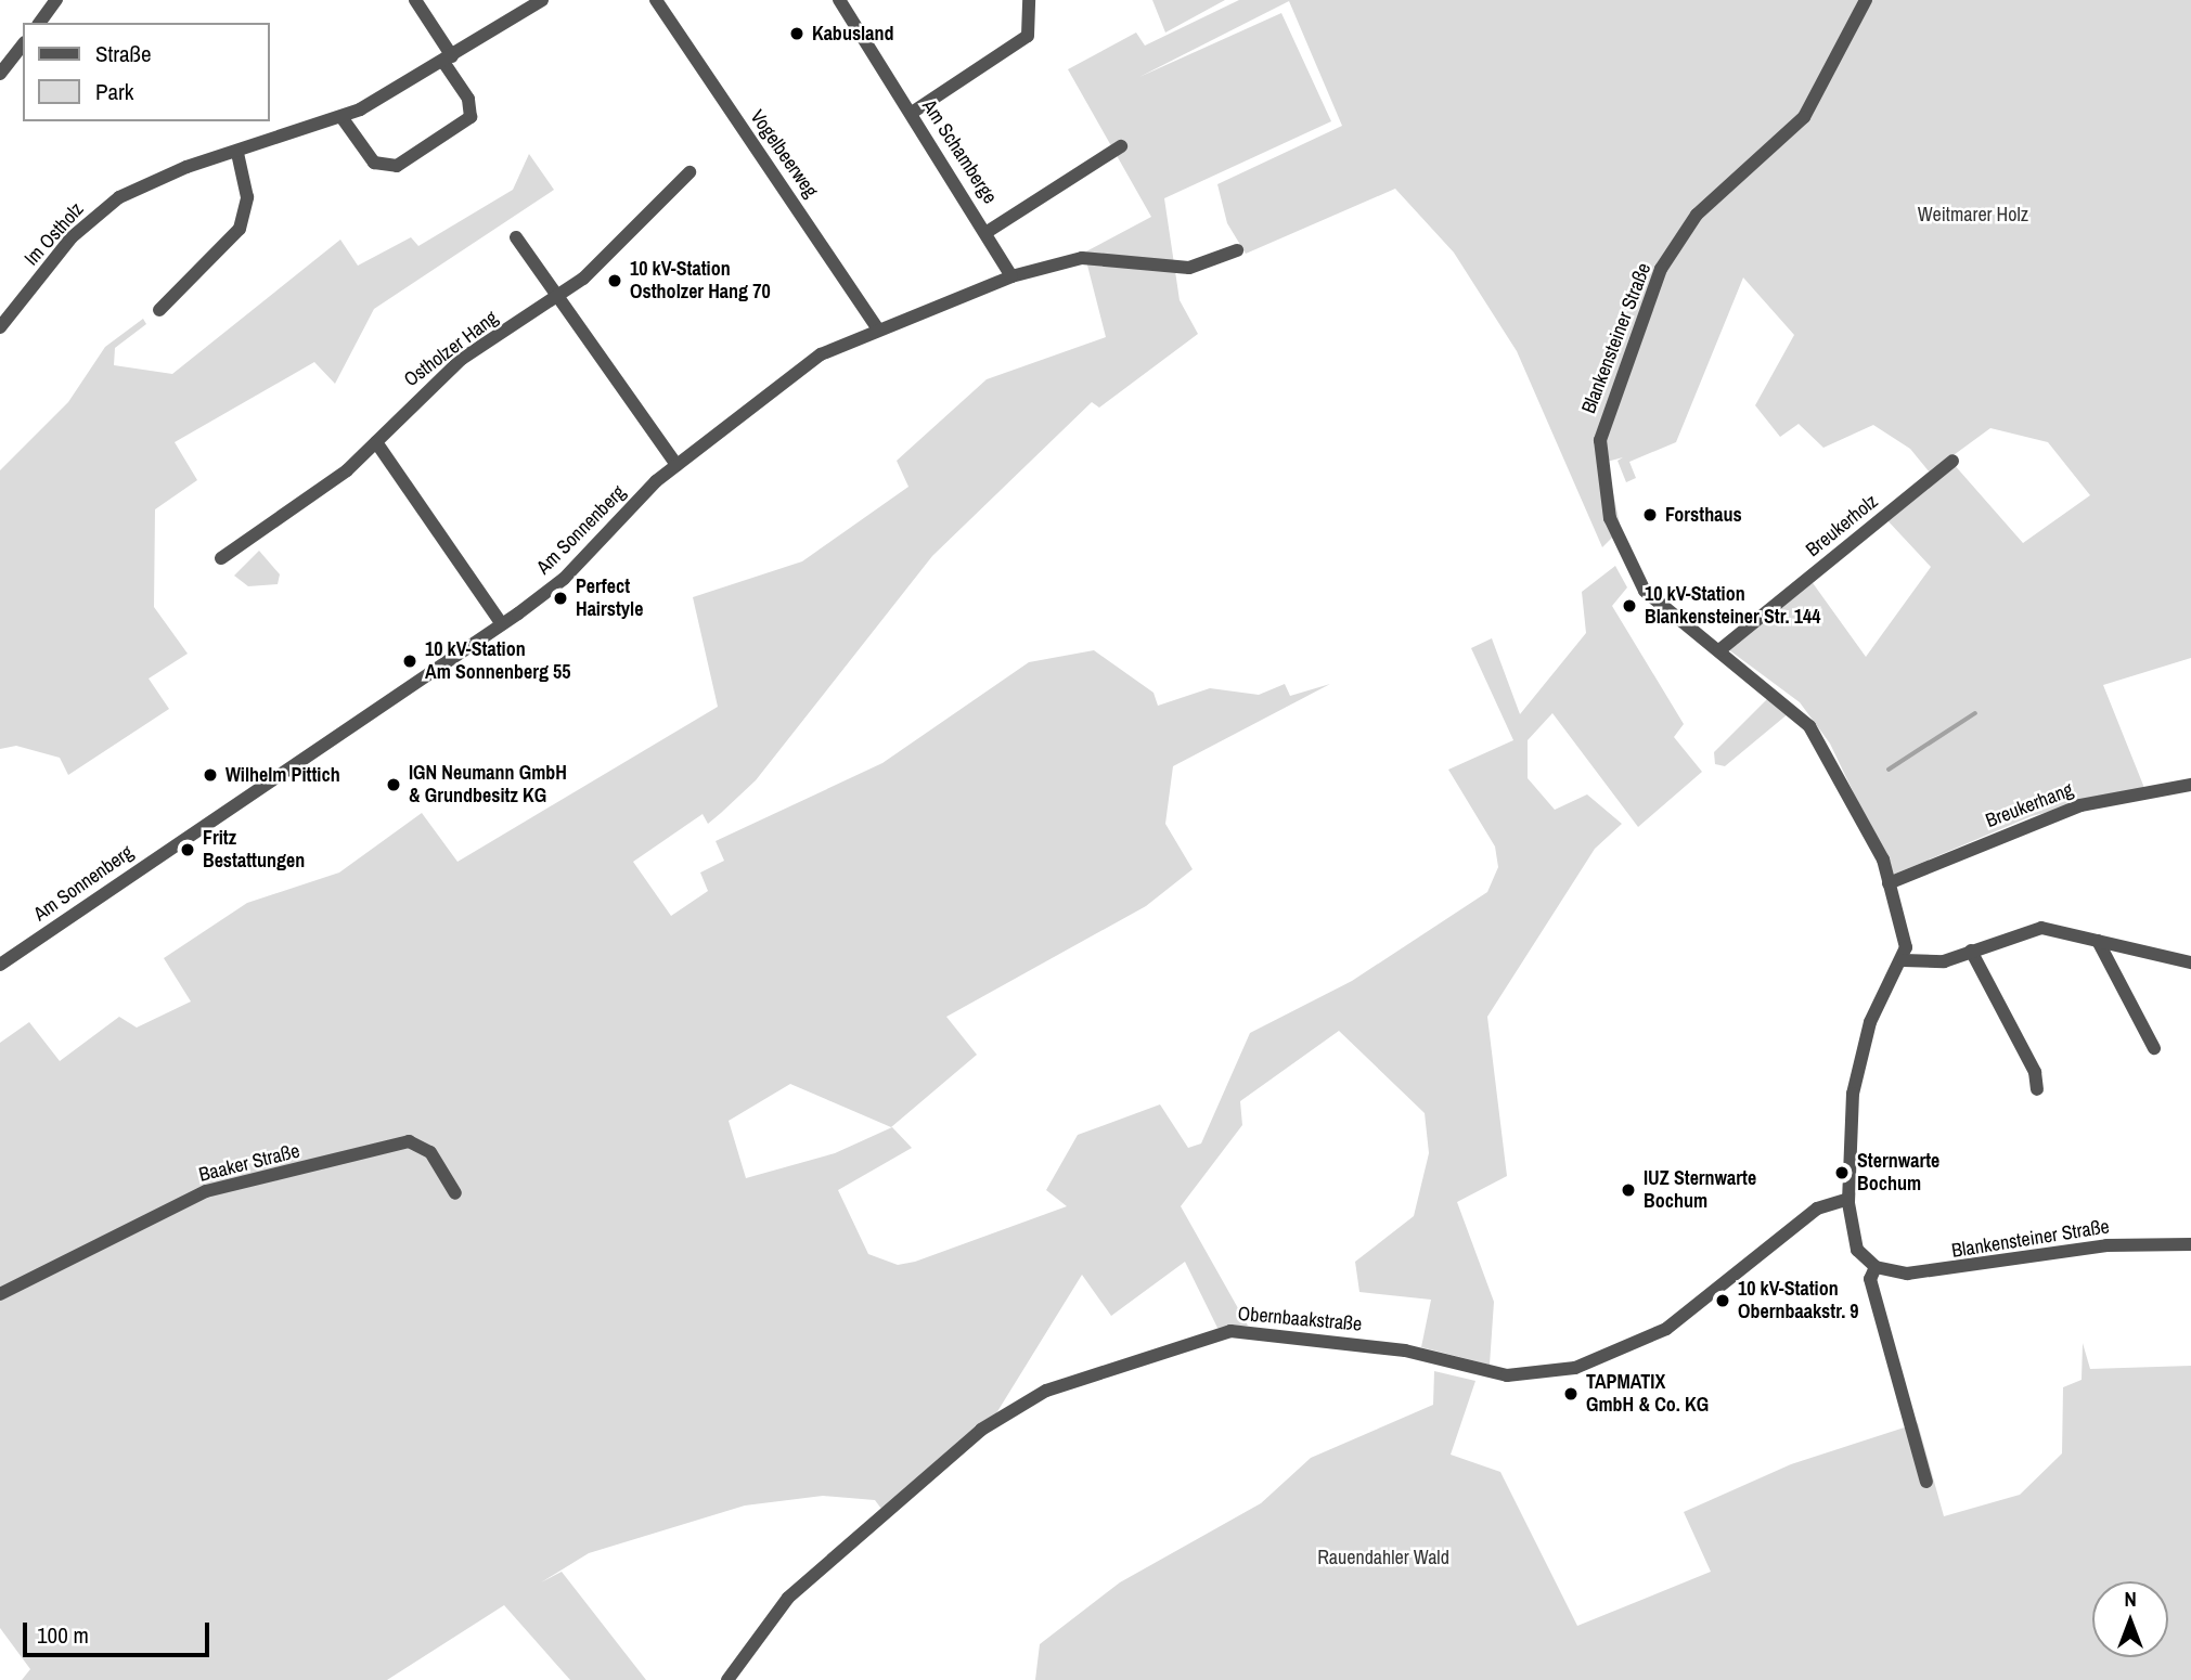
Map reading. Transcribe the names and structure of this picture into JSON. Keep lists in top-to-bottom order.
{
  "streets": {
    "street": [
      "Am Schamberge",
      "Vogelbeerweg",
      "Im Ostholz",
      "Blankensteiner Straße",
      "Ostholzer Hang",
      "Breukerholz",
      "Am Sonnenberg",
      "Breukerhang",
      "Baaker Straße",
      "Obernbaakstraße"
    ]
  },
  "crossings": [
    ["Vogelbeerweg", "Am Sonnenberg"],
    ["Blankensteiner Straße", "Breukerholz"],
    ["Blankensteiner Straße", "Breukerhang"]
  ],
  "parks": ["Weitmarer Holz", "Rauendahler Wald"],
  "places": [
    "Kabusland",
    "10 kV-Station Ostholzer Hang 70",
    "Forsthaus",
    "Perfect Hairstyle",
    "10 kV-Station Blankensteiner Str. 144",
    "10 kV-Station Am Sonnenberg 55",
    "Wilhelm Pittich",
    "IGN Neumann GmbH & Grundbesitz KG",
    "Fritz Bestattungen",
    "Sternwarte Bochum",
    "IUZ Sternwarte Bochum",
    "10 kV-Station Obernbaakstr. 9",
    "TAPMATIX GmbH & Co. KG"
  ],
  "legend": ["Straße", "Park"],
  "scale_bar": "100 m",
  "north": "top"
}
